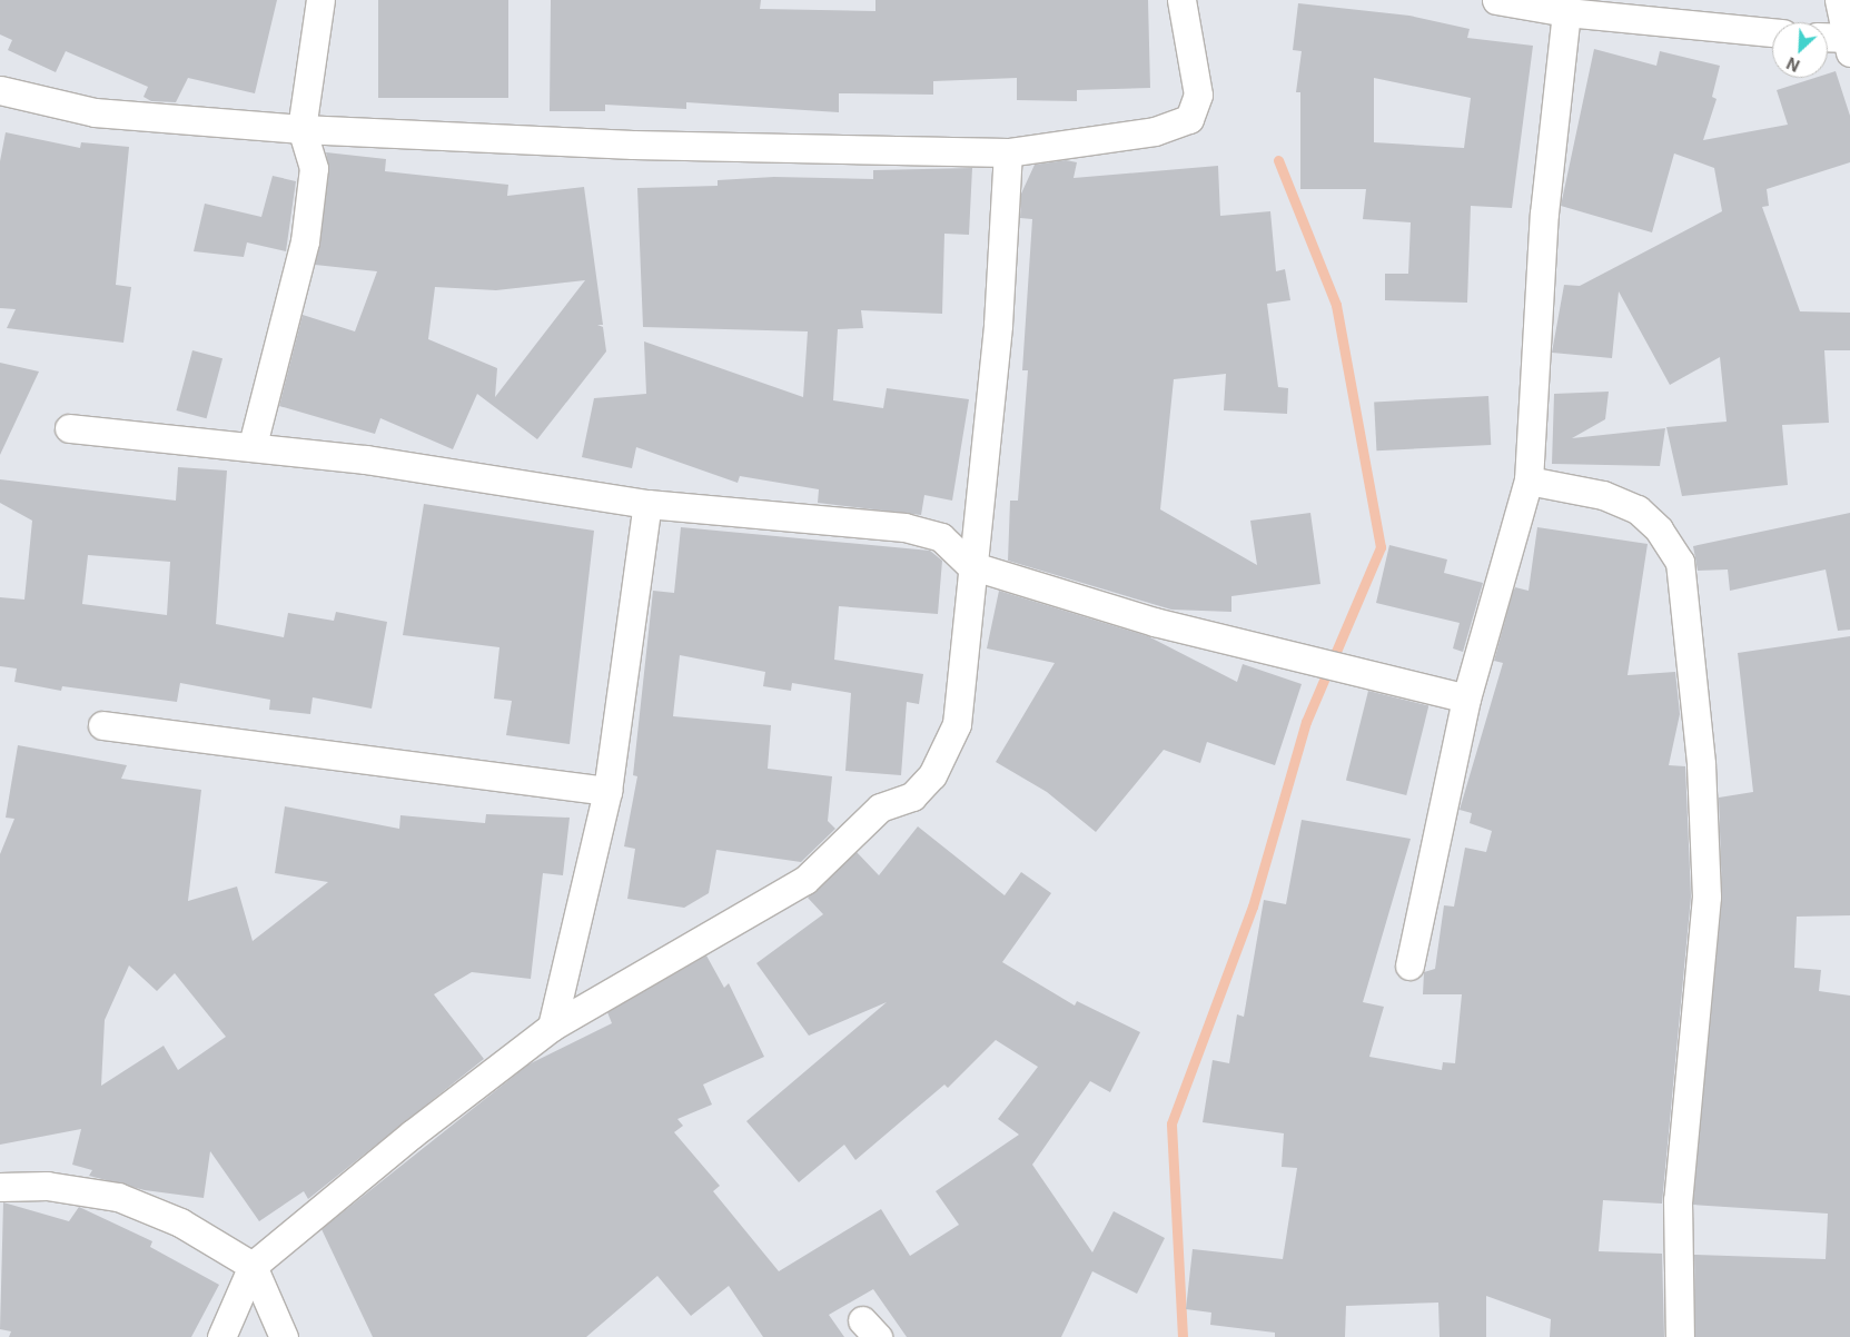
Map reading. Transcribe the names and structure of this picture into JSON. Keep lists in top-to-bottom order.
{
  "north": "bottom left"
}
